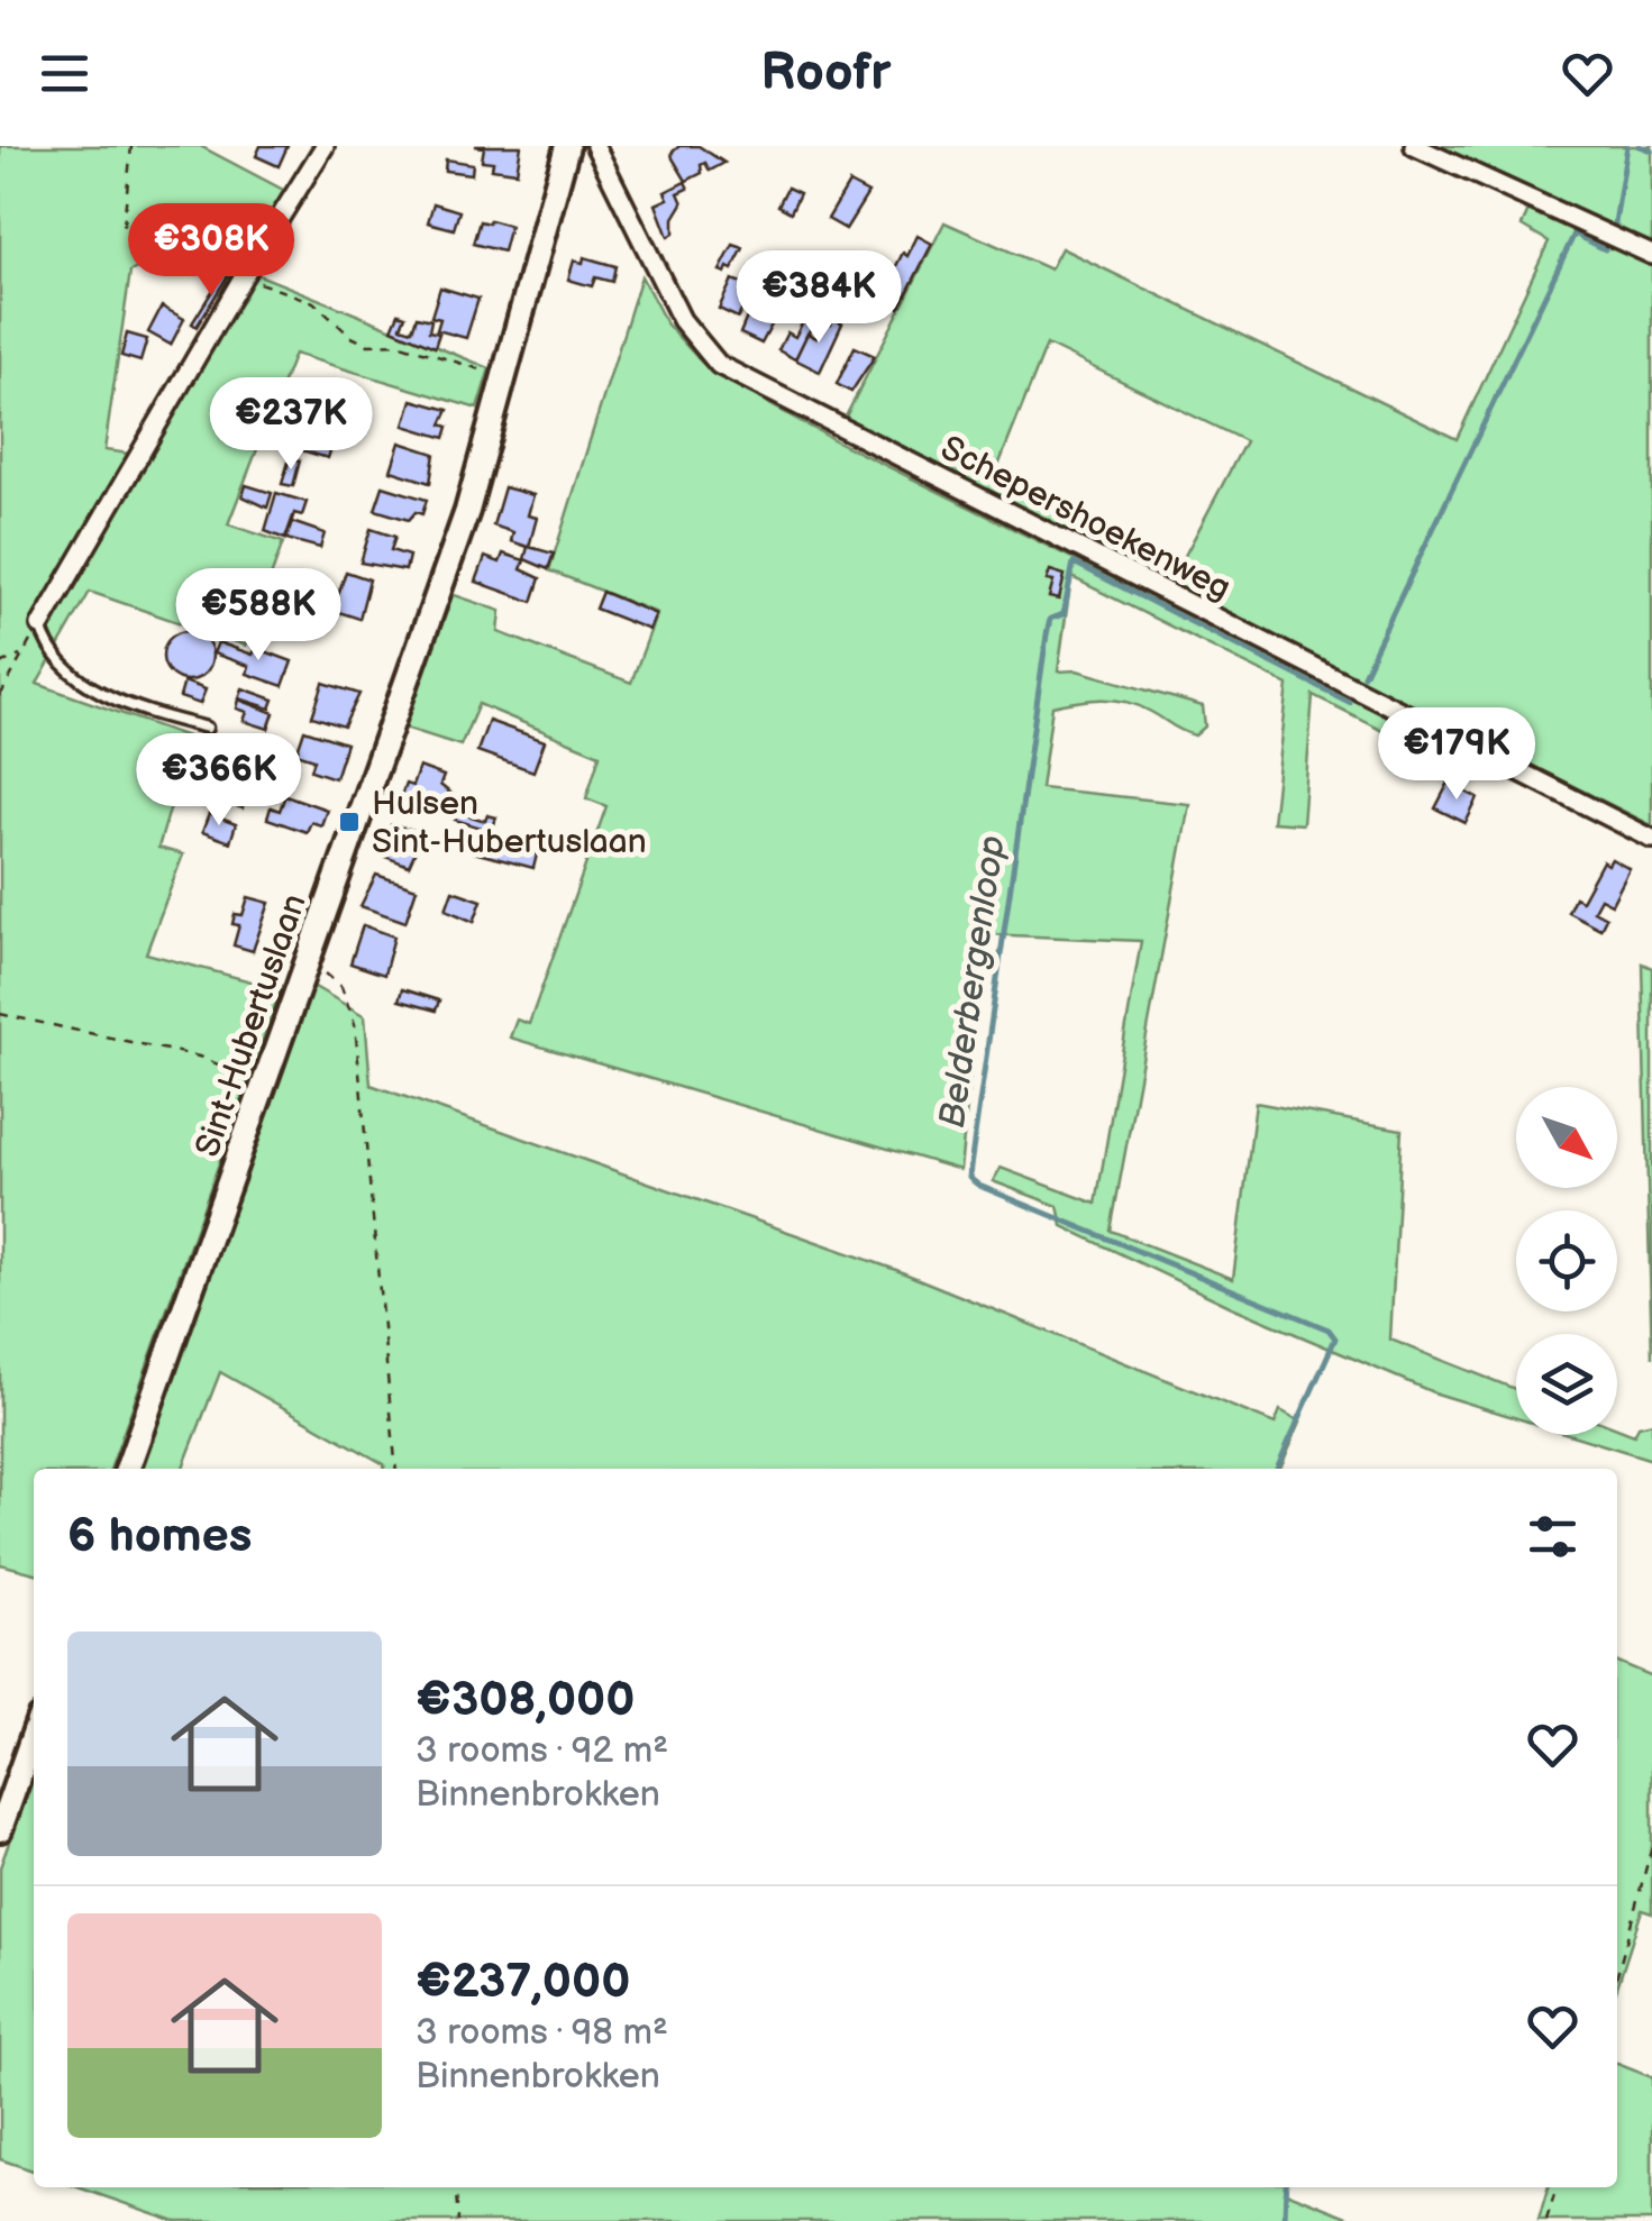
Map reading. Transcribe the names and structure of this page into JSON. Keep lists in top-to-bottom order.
{
  "streets": {
    "street": ["Schepershoekenweg", "Sint-Hubertuslaan"]
  },
  "water": ["Belderbergenloop"],
  "places": {
    "transit": ["Hulsen Sint-Hubertuslaan"]
  },
  "north": "bottom right",
  "page": {
    "header": "Roofr",
    "price": [
      "€308K",
      "€384K",
      "€237K",
      "€588K",
      "€179K",
      "€366K"
    ],
    "heading": "6 homes",
    "list": [
      {
        "name": "€308,000",
        "note": "3 rooms · 92 m² · Binnenbrokken"
      },
      {
        "name": "€237,000",
        "note": "3 rooms · 98 m² · Binnenbrokken"
      }
    ]
  }
}
